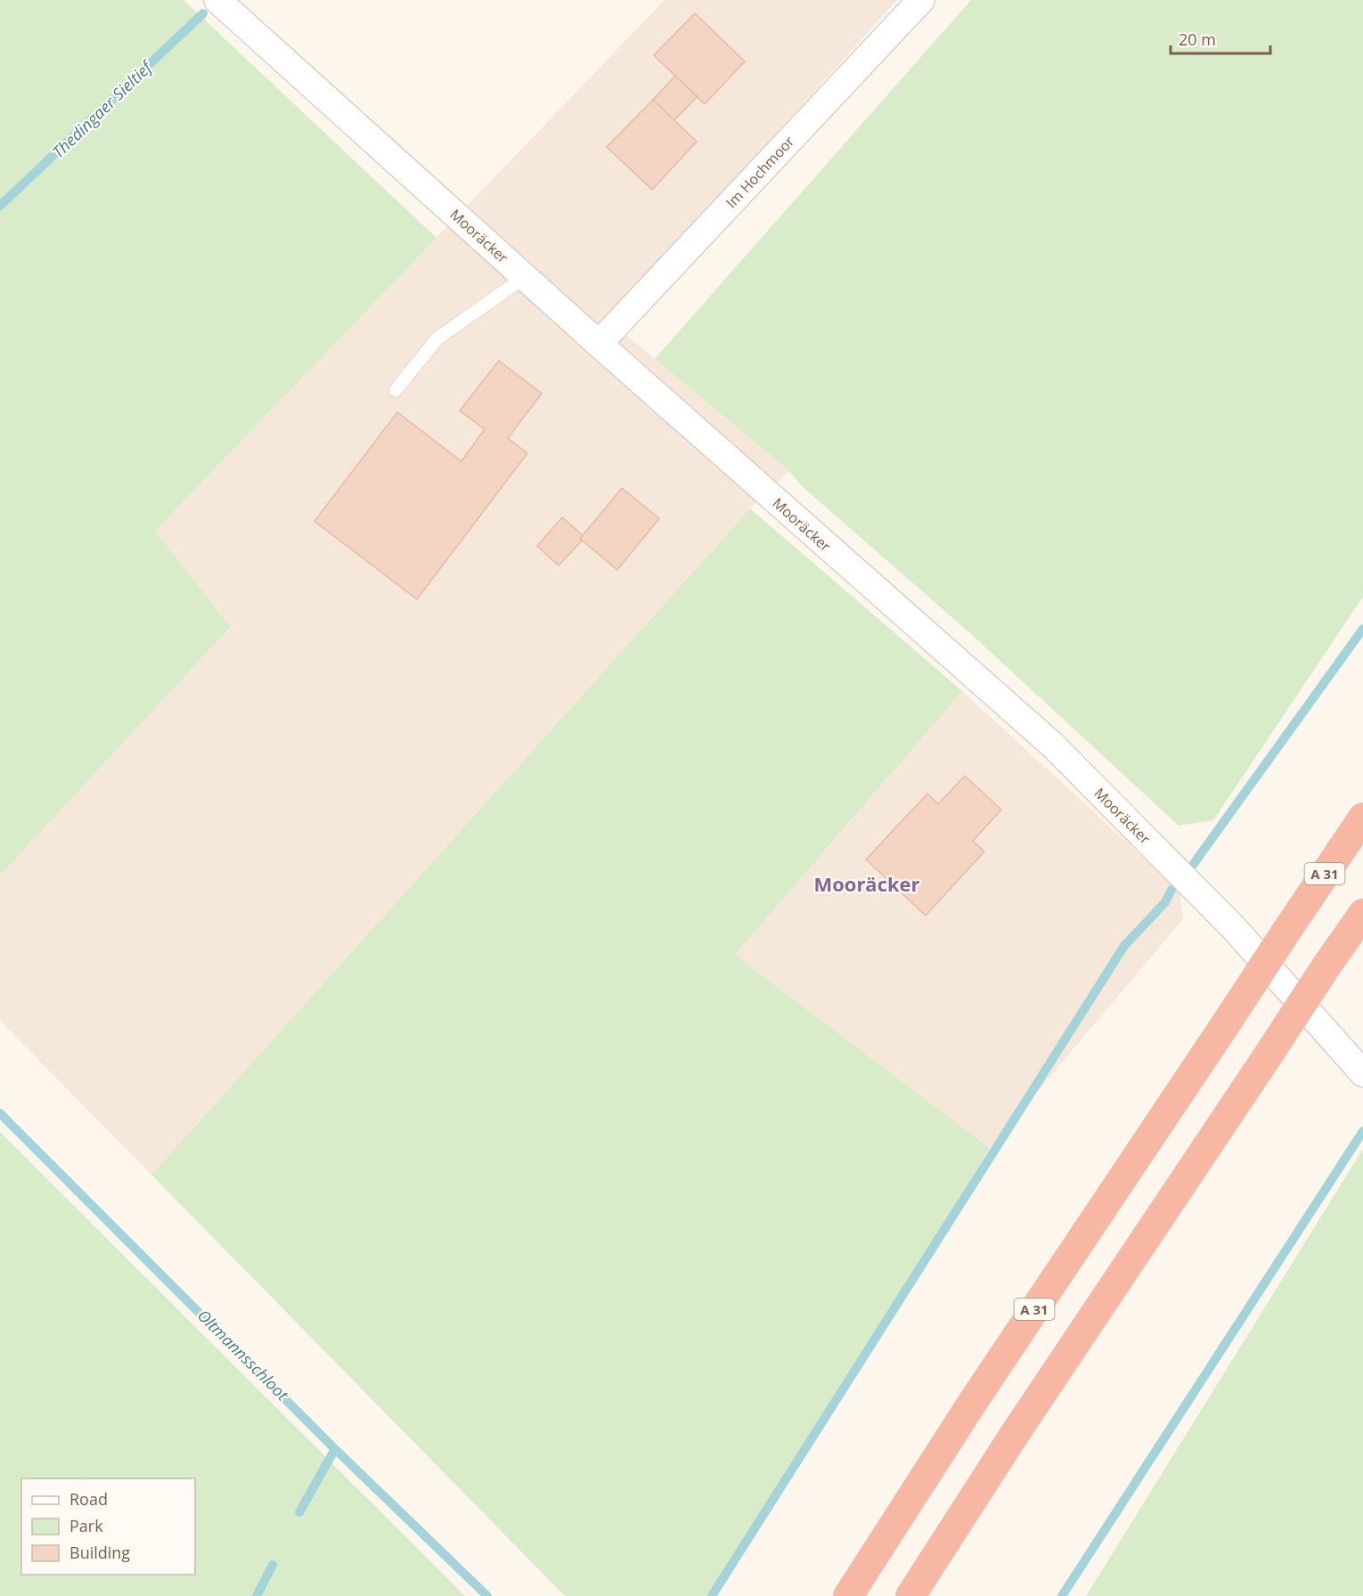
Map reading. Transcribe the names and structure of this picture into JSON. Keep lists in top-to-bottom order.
{
  "streets": {
    "highway": ["A 31"],
    "street": ["Im Hochmoor", "Mooräcker"]
  },
  "crossings": [
    ["Im Hochmoor", "Mooräcker"]
  ],
  "districts": ["Mooräcker"],
  "water": ["Thedingaer Sieltief", "Oltmannsschloot"],
  "legend": ["Road", "Park", "Building"],
  "scale_bar": "20 m"
}
